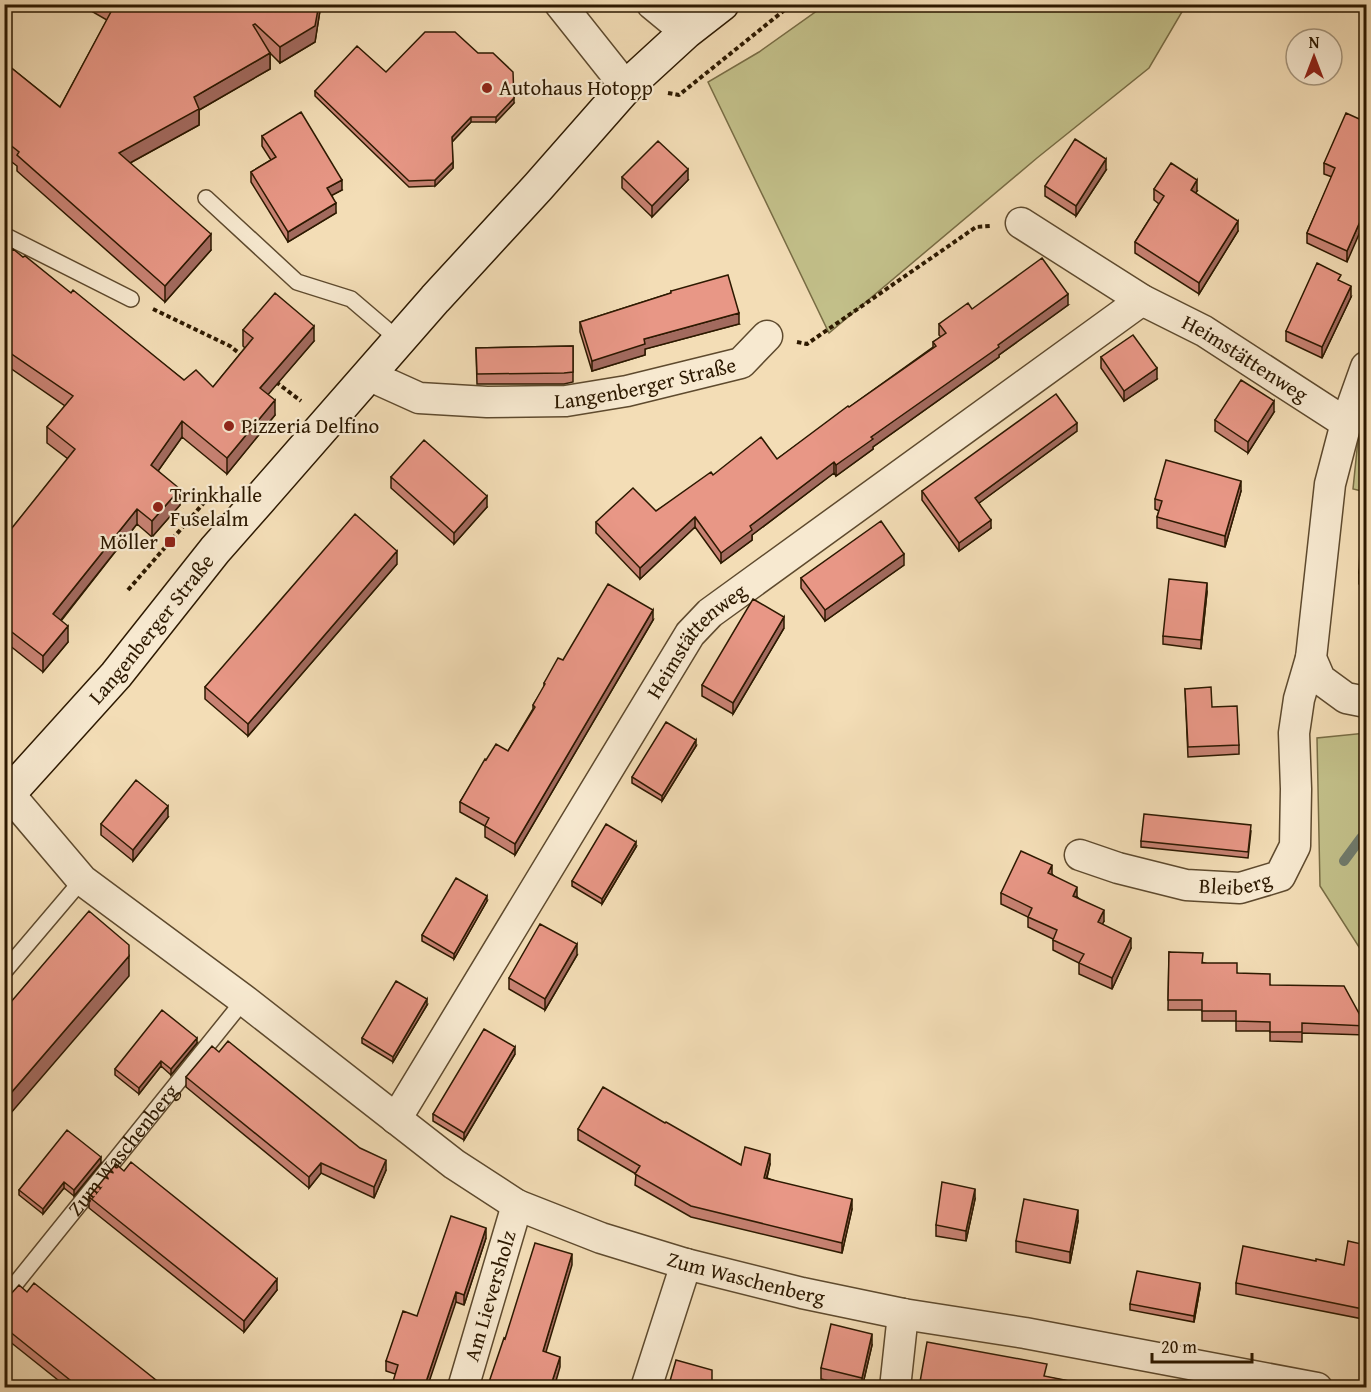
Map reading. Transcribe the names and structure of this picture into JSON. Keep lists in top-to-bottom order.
{
  "streets": {
    "main road": ["Langenberger Straße"],
    "street": [
      "Heimstättenweg",
      "Bleiberg",
      "Zum Waschenberg",
      "Am Lieversholz"
    ]
  },
  "crossings": [
    ["Heimstättenweg", "Bleiberg"],
    ["Heimstättenweg", "Zum Waschenberg"],
    ["Langenberger Straße", "Zum Waschenberg"],
    ["Zum Waschenberg", "Am Lieversholz"]
  ],
  "places": {
    "other": ["Autohaus Hotopp", "Pizzeria Delfino", "Trinkhalle Fuselalm"],
    "transit": ["Möller"]
  },
  "scale_bar": "20 m",
  "north": "top"
}
